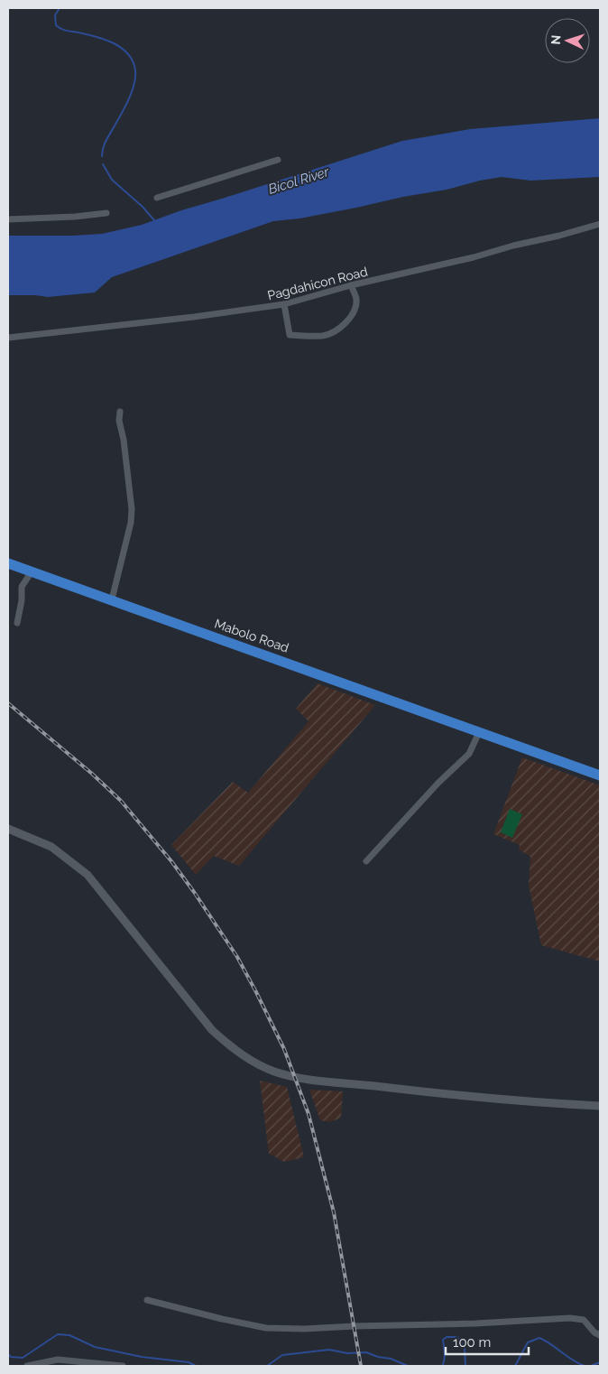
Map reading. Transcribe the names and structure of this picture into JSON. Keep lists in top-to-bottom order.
{
  "streets": {
    "highway": ["Mabolo Road"],
    "street": ["Pagdahicon Road"]
  },
  "water": ["Bicol River"],
  "scale_bar": "100 m",
  "north": "left"
}
